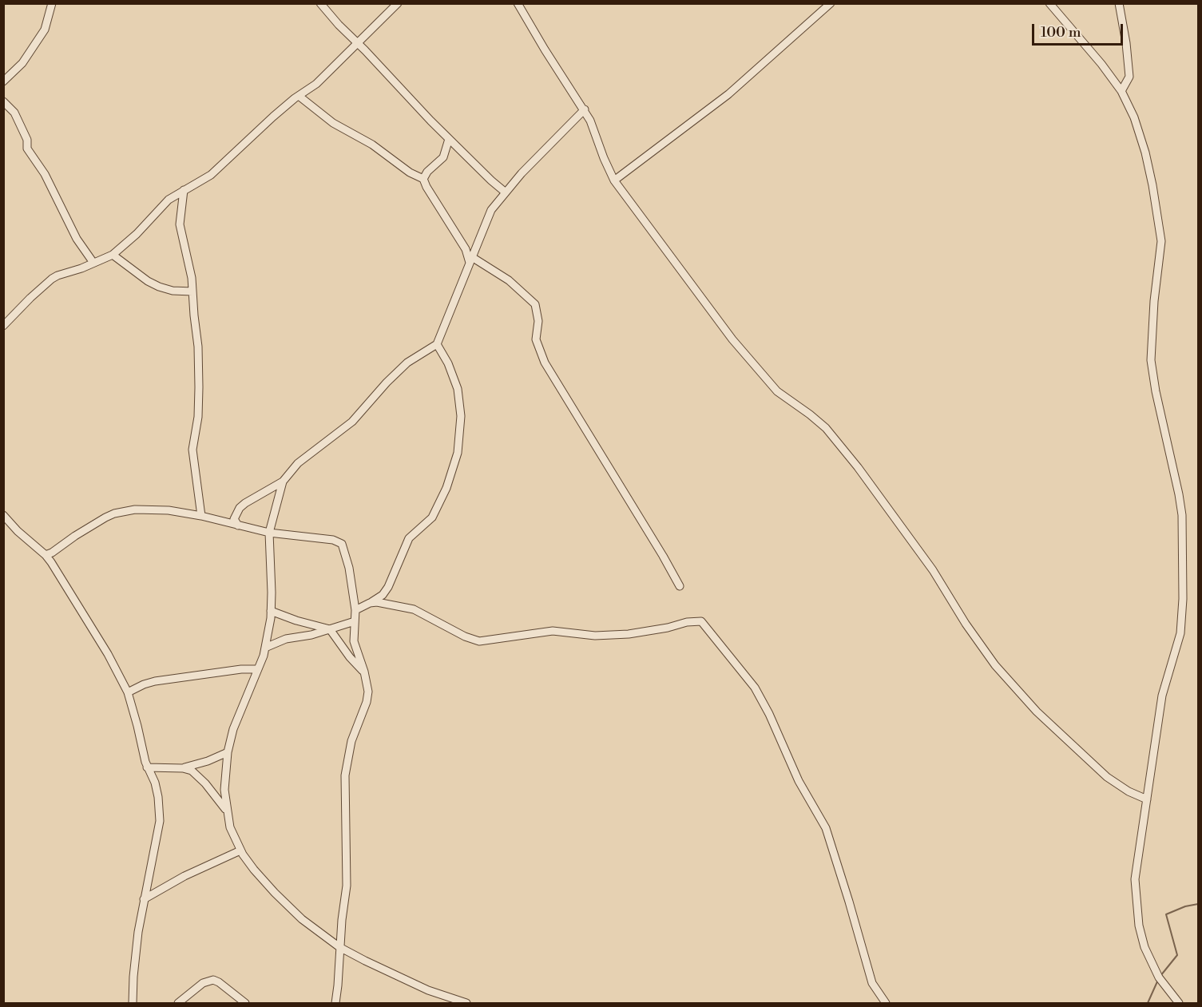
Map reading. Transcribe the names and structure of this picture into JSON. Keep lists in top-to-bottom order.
{
  "scale_bar": "100 m"
}
